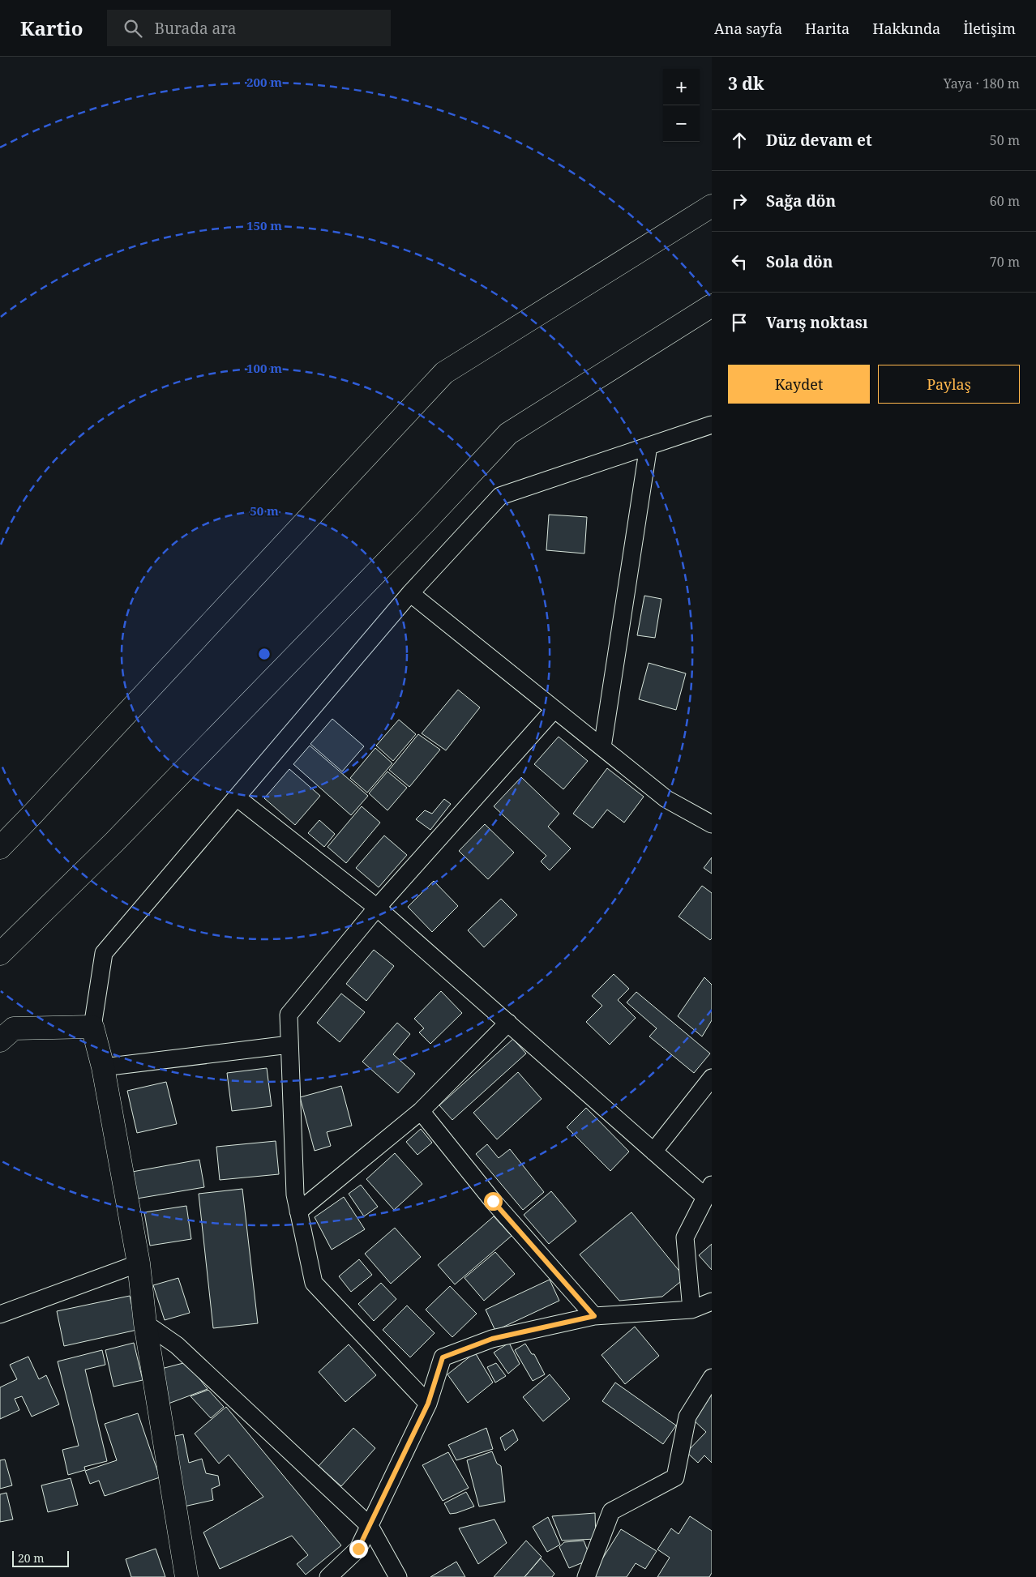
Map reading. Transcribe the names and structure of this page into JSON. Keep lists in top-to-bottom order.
{
  "scale_bar": "20 m",
  "page": {
    "header": "Kartio",
    "search": "Burada ara",
    "nav": [
      "Ana sayfa",
      "Harita",
      "Hakkında",
      "İletişim"
    ],
    "heading": ["3 dk", "Yaya · 180 m"],
    "map_buttons": ["+", "−"],
    "list": [
      ["Düz devam et", "50 m"],
      ["Sağa dön", "60 m"],
      ["Sola dön", "70 m"],
      "Varış noktası"
    ],
    "buttons": ["Kaydet", "Paylaş"],
    "scale": "20 m"
  },
  "rings": [
    "200 m",
    "150 m",
    "100 m",
    "50 m"
  ]
}
